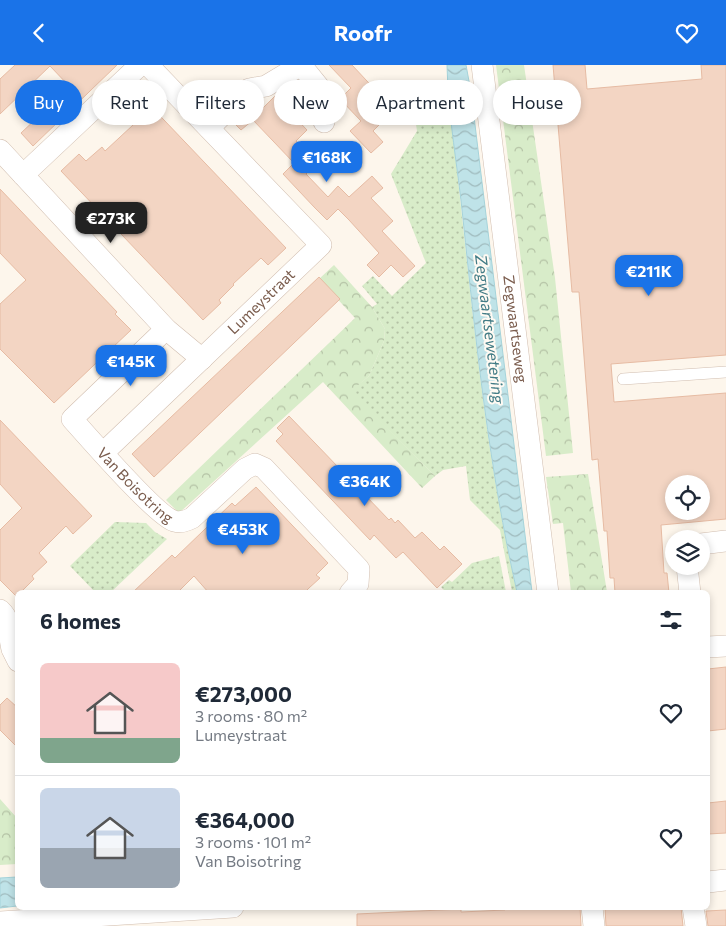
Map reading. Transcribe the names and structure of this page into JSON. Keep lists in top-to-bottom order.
{
  "streets": {
    "street": ["Lumeystraat", "Zegwaartseweg", "Van Boisotring"]
  },
  "crossings": [
    ["Lumeystraat", "Van Boisotring"]
  ],
  "water": ["Zegwaartsewetering"],
  "page": {
    "header": "Roofr",
    "chip": [
      "Buy",
      "Rent",
      "Filters",
      "New",
      "Apartment",
      "House"
    ],
    "price": [
      "€168K",
      "€273K",
      "€211K",
      "€145K",
      "€364K",
      "€453K"
    ],
    "heading": "6 homes",
    "list": [
      {
        "name": "€273,000",
        "note": "3 rooms · 80 m² · Lumeystraat"
      },
      {
        "name": "€364,000",
        "note": "3 rooms · 101 m² · Van Boisotring"
      }
    ]
  }
}
